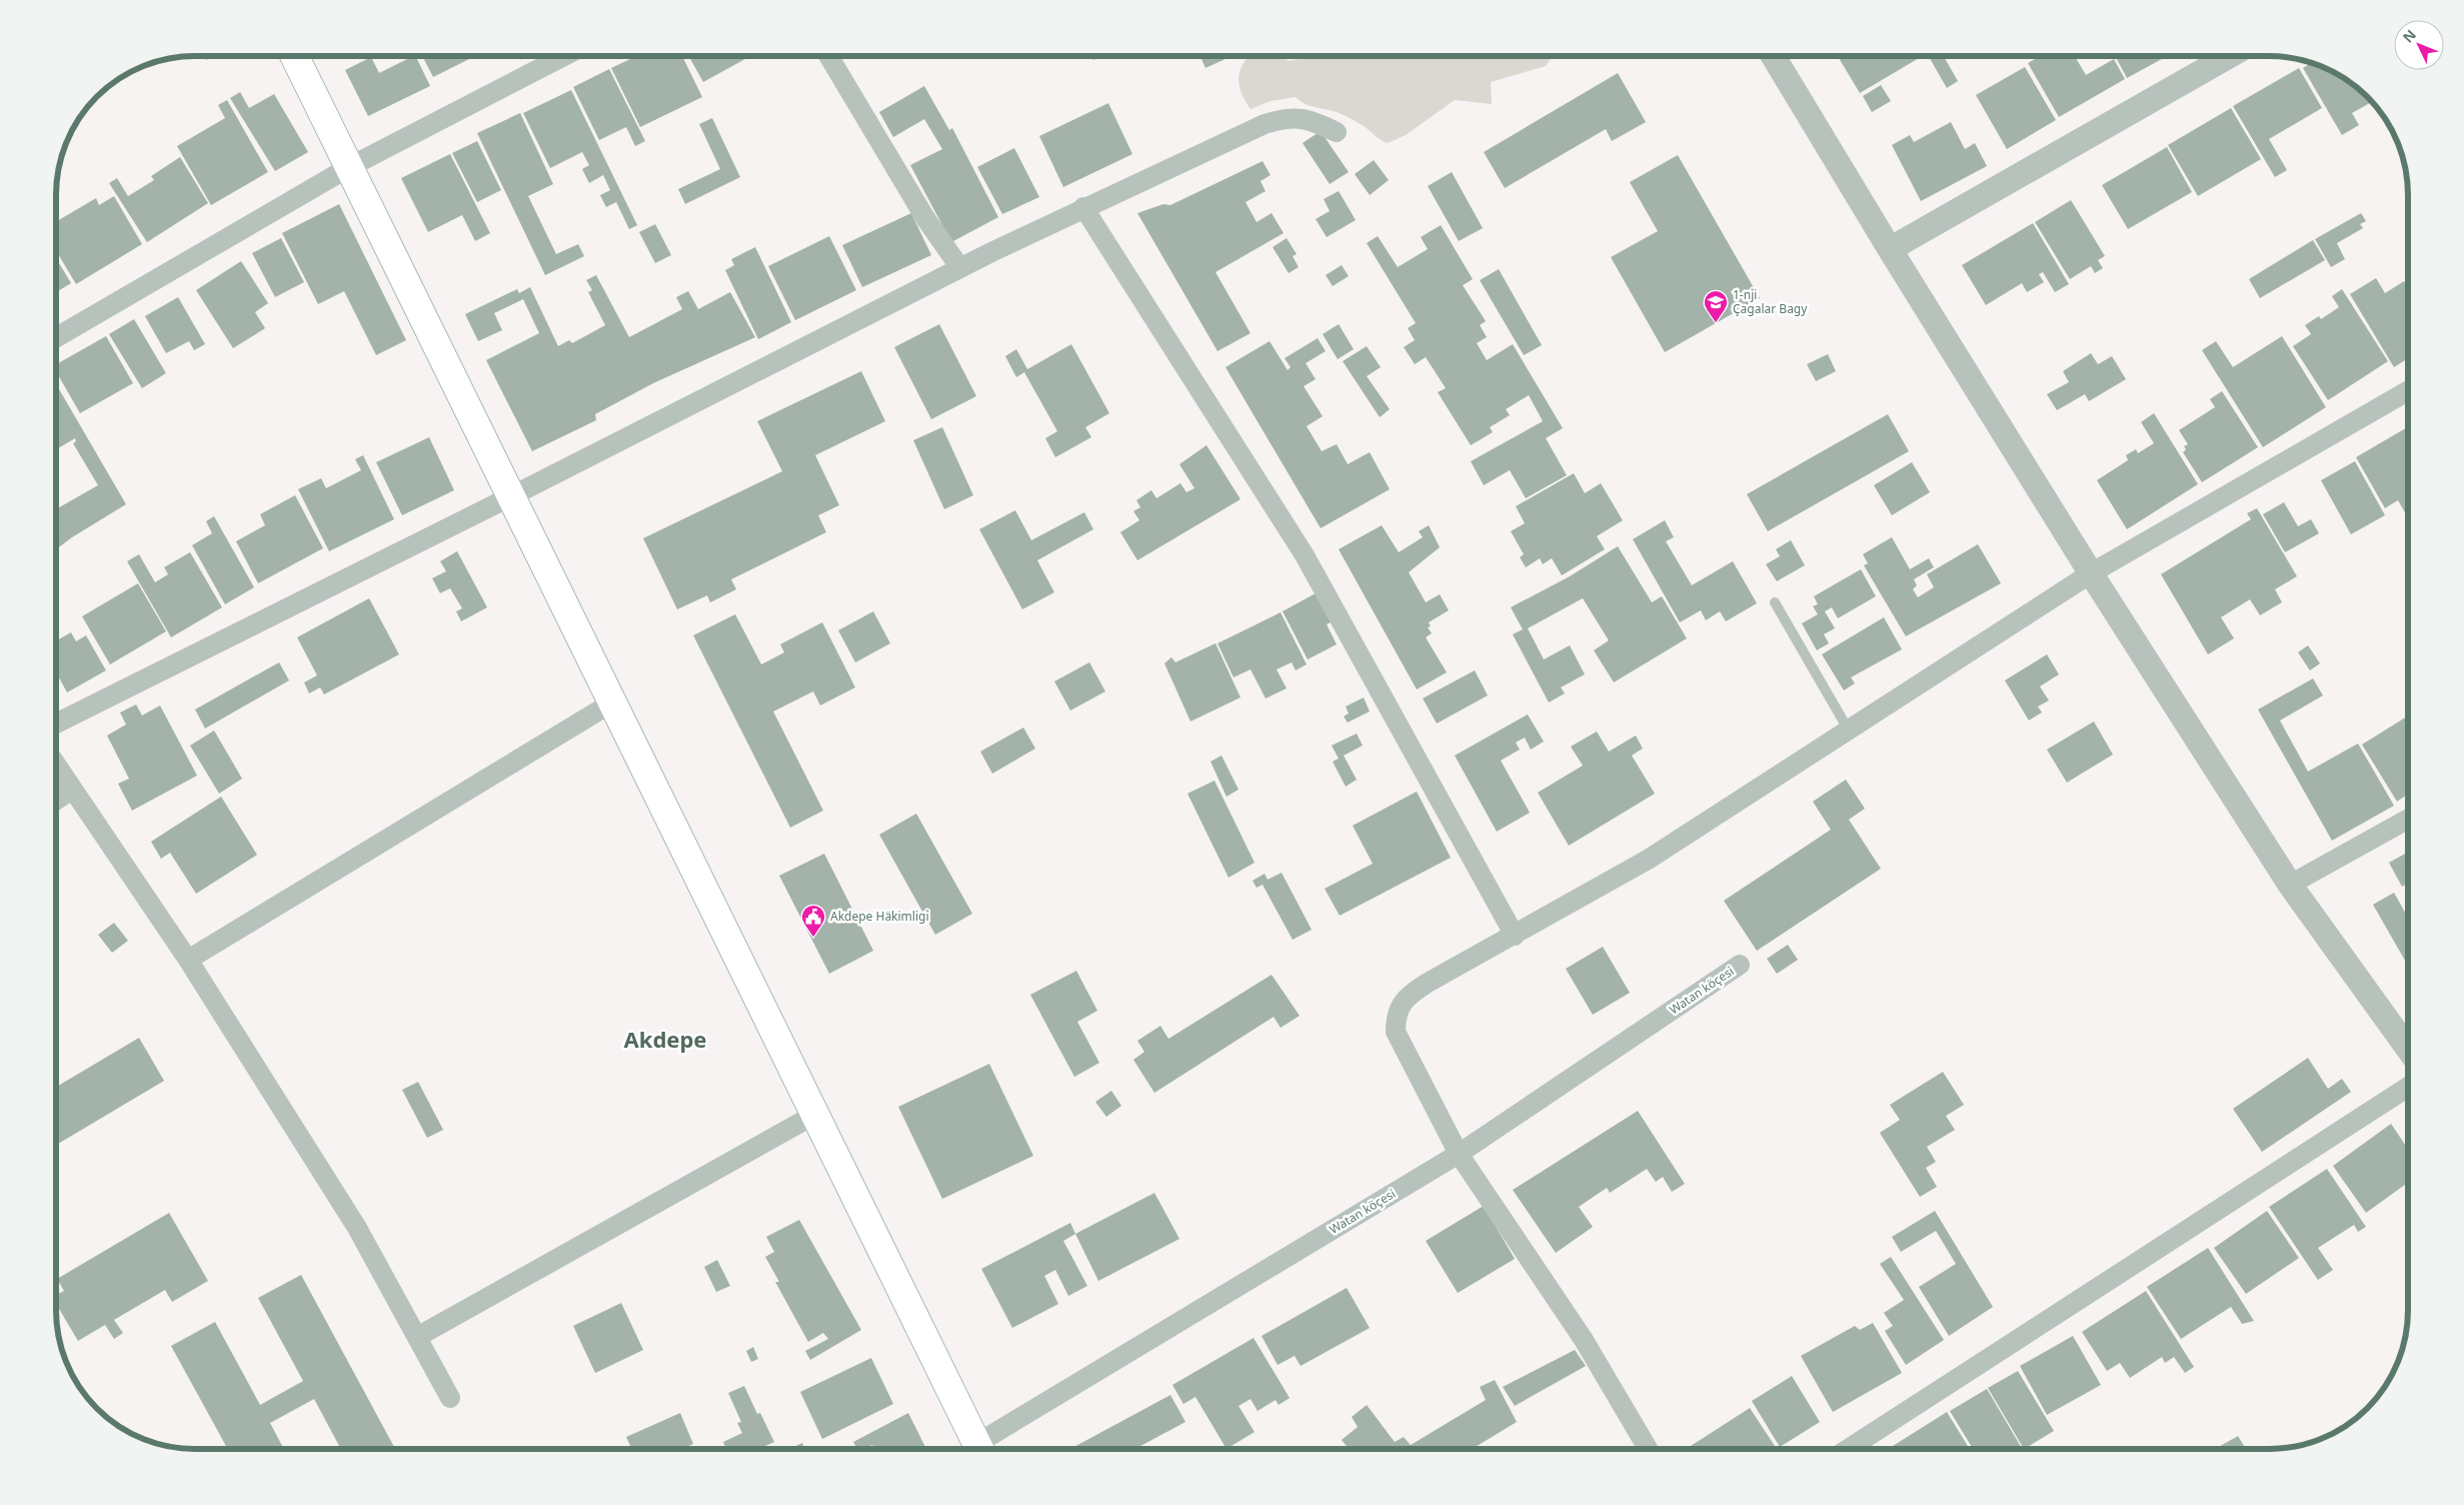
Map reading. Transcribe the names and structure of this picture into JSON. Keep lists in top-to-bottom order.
{
  "streets": {
    "street": ["Watan köçesi"]
  },
  "districts": ["Akdepe"],
  "places": {
    "school or university": ["1-nji Çagalar Bagy"],
    "public building": ["Akdepe Häkimligi"]
  },
  "north": "top left"
}
